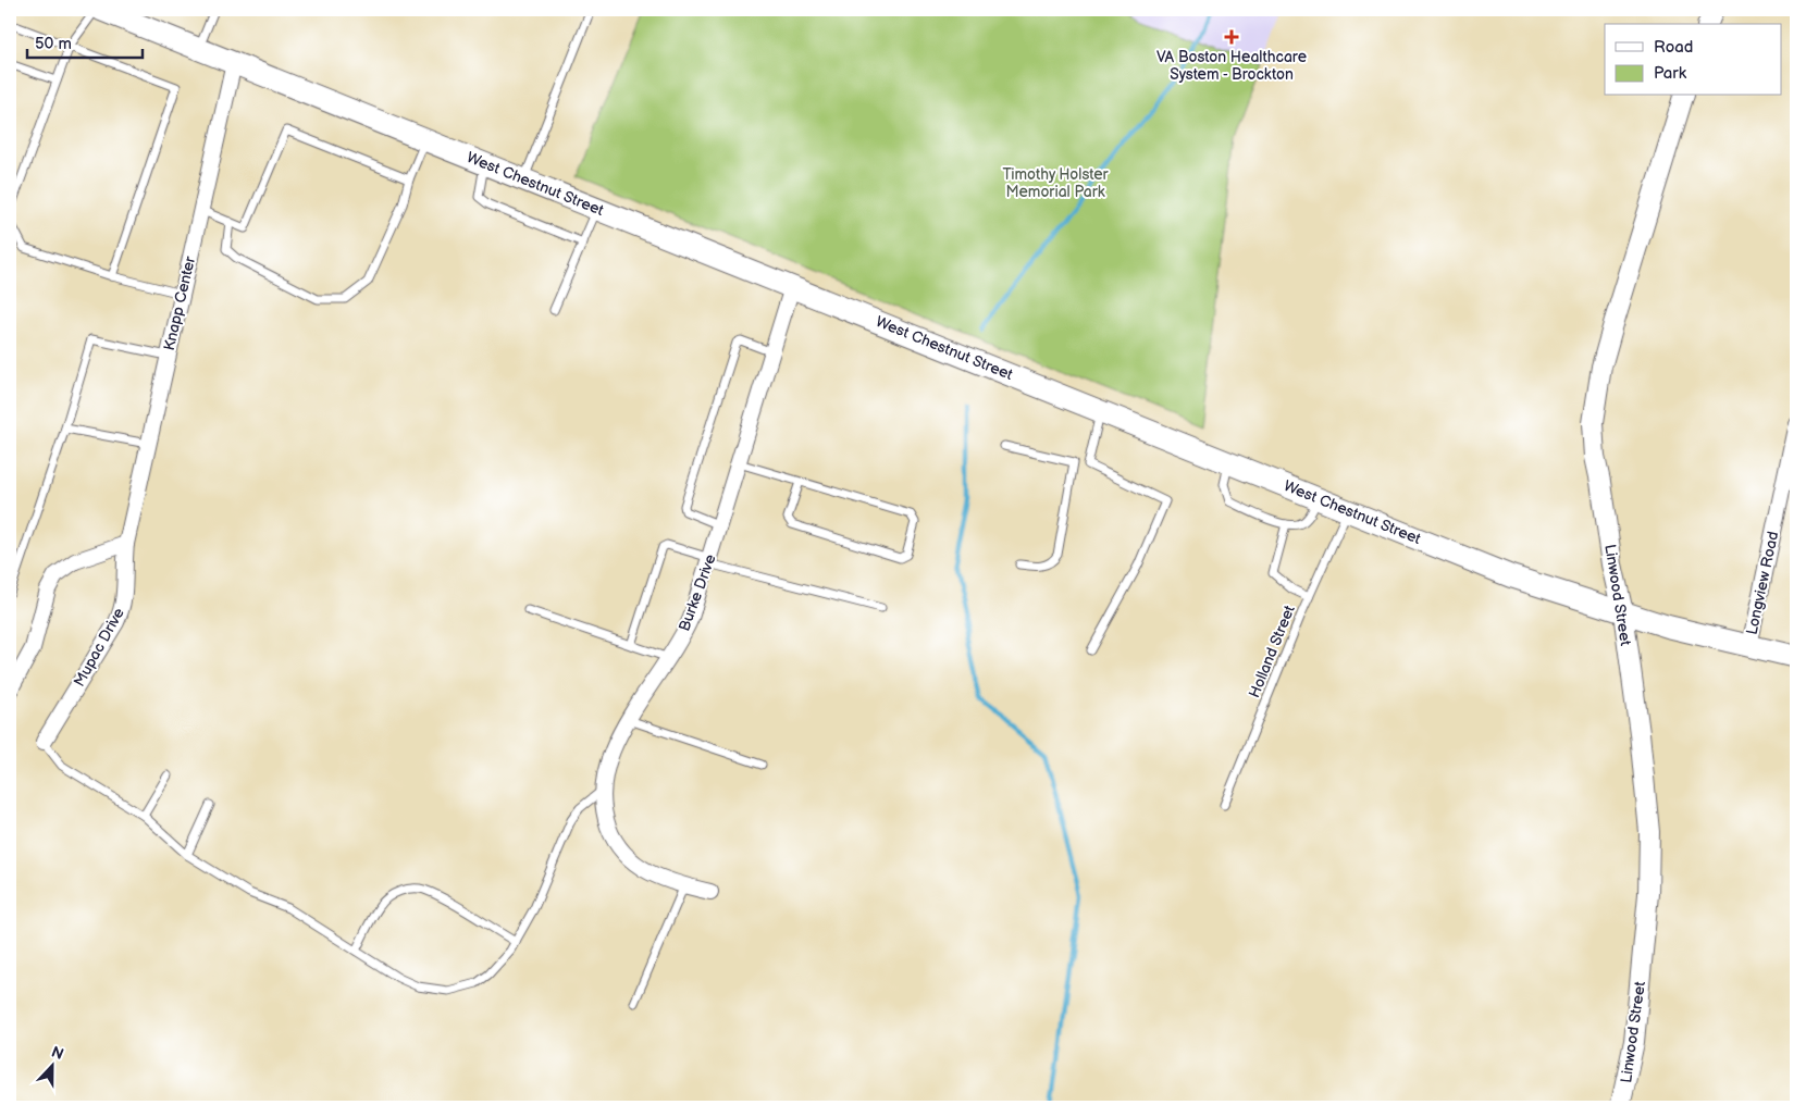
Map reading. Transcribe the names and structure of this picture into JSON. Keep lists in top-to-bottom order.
{
  "streets": {
    "main road": ["West Chestnut Street"],
    "street": [
      "Knapp Center",
      "Longview Road",
      "Burke Drive",
      "Linwood Street",
      "Mupac Drive"
    ],
    "lane": ["Holland Street"]
  },
  "crossings": [
    ["West Chestnut Street", "Knapp Center"],
    ["West Chestnut Street", "Longview Road"],
    ["West Chestnut Street", "Burke Drive"],
    ["West Chestnut Street", "Linwood Street"],
    ["West Chestnut Street", "Holland Street"],
    ["Knapp Center", "Mupac Drive"]
  ],
  "parks": ["Timothy Holster Memorial Park"],
  "places": {
    "health": ["VA Boston Healthcare System - Brockton"]
  },
  "legend": ["Road", "Park"],
  "scale_bar": "50 m",
  "north": "top"
}
